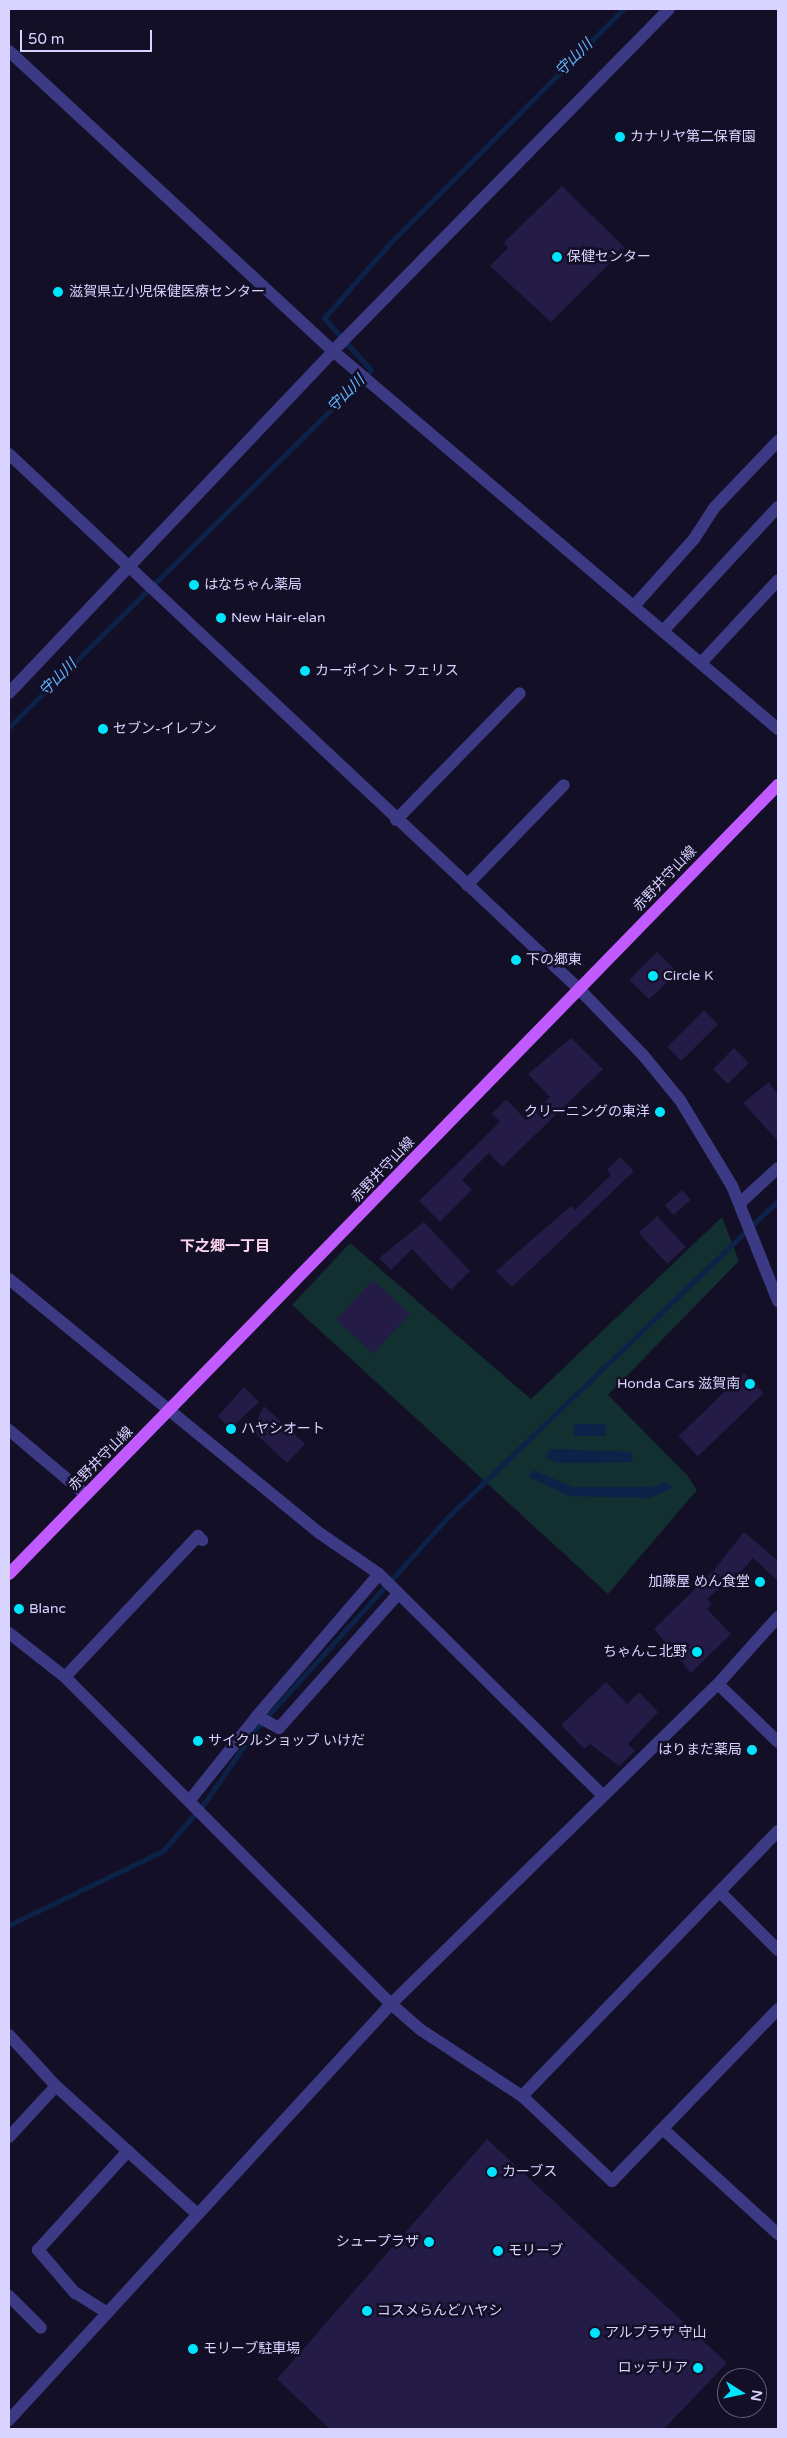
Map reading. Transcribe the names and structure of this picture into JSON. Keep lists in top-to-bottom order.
{
  "streets": {
    "main road": ["赤野井守山線"]
  },
  "districts": ["下之郷一丁目"],
  "water": ["守山川"],
  "places": [
    "カナリヤ第二保育園",
    "保健センター",
    "滋賀県立小児保健医療センター",
    "はなちゃん薬局",
    "New Hair-elan",
    "カーポイント フェリス",
    "セブン-イレブン",
    "下の郷東",
    "Circle K",
    "クリーニングの東洋",
    "Honda Cars 滋賀南",
    "ハヤシオート",
    "加藤屋 めん食堂",
    "Blanc",
    "ちゃんこ北野",
    "サイクルショップ いけだ",
    "はりまだ薬局",
    "カーブス",
    "シュープラザ",
    "モリーブ",
    "コスメらんどハヤシ",
    "アルプラザ 守山",
    "モリーブ駐車場",
    "ロッテリア"
  ],
  "scale_bar": "50 m",
  "north": "right"
}
